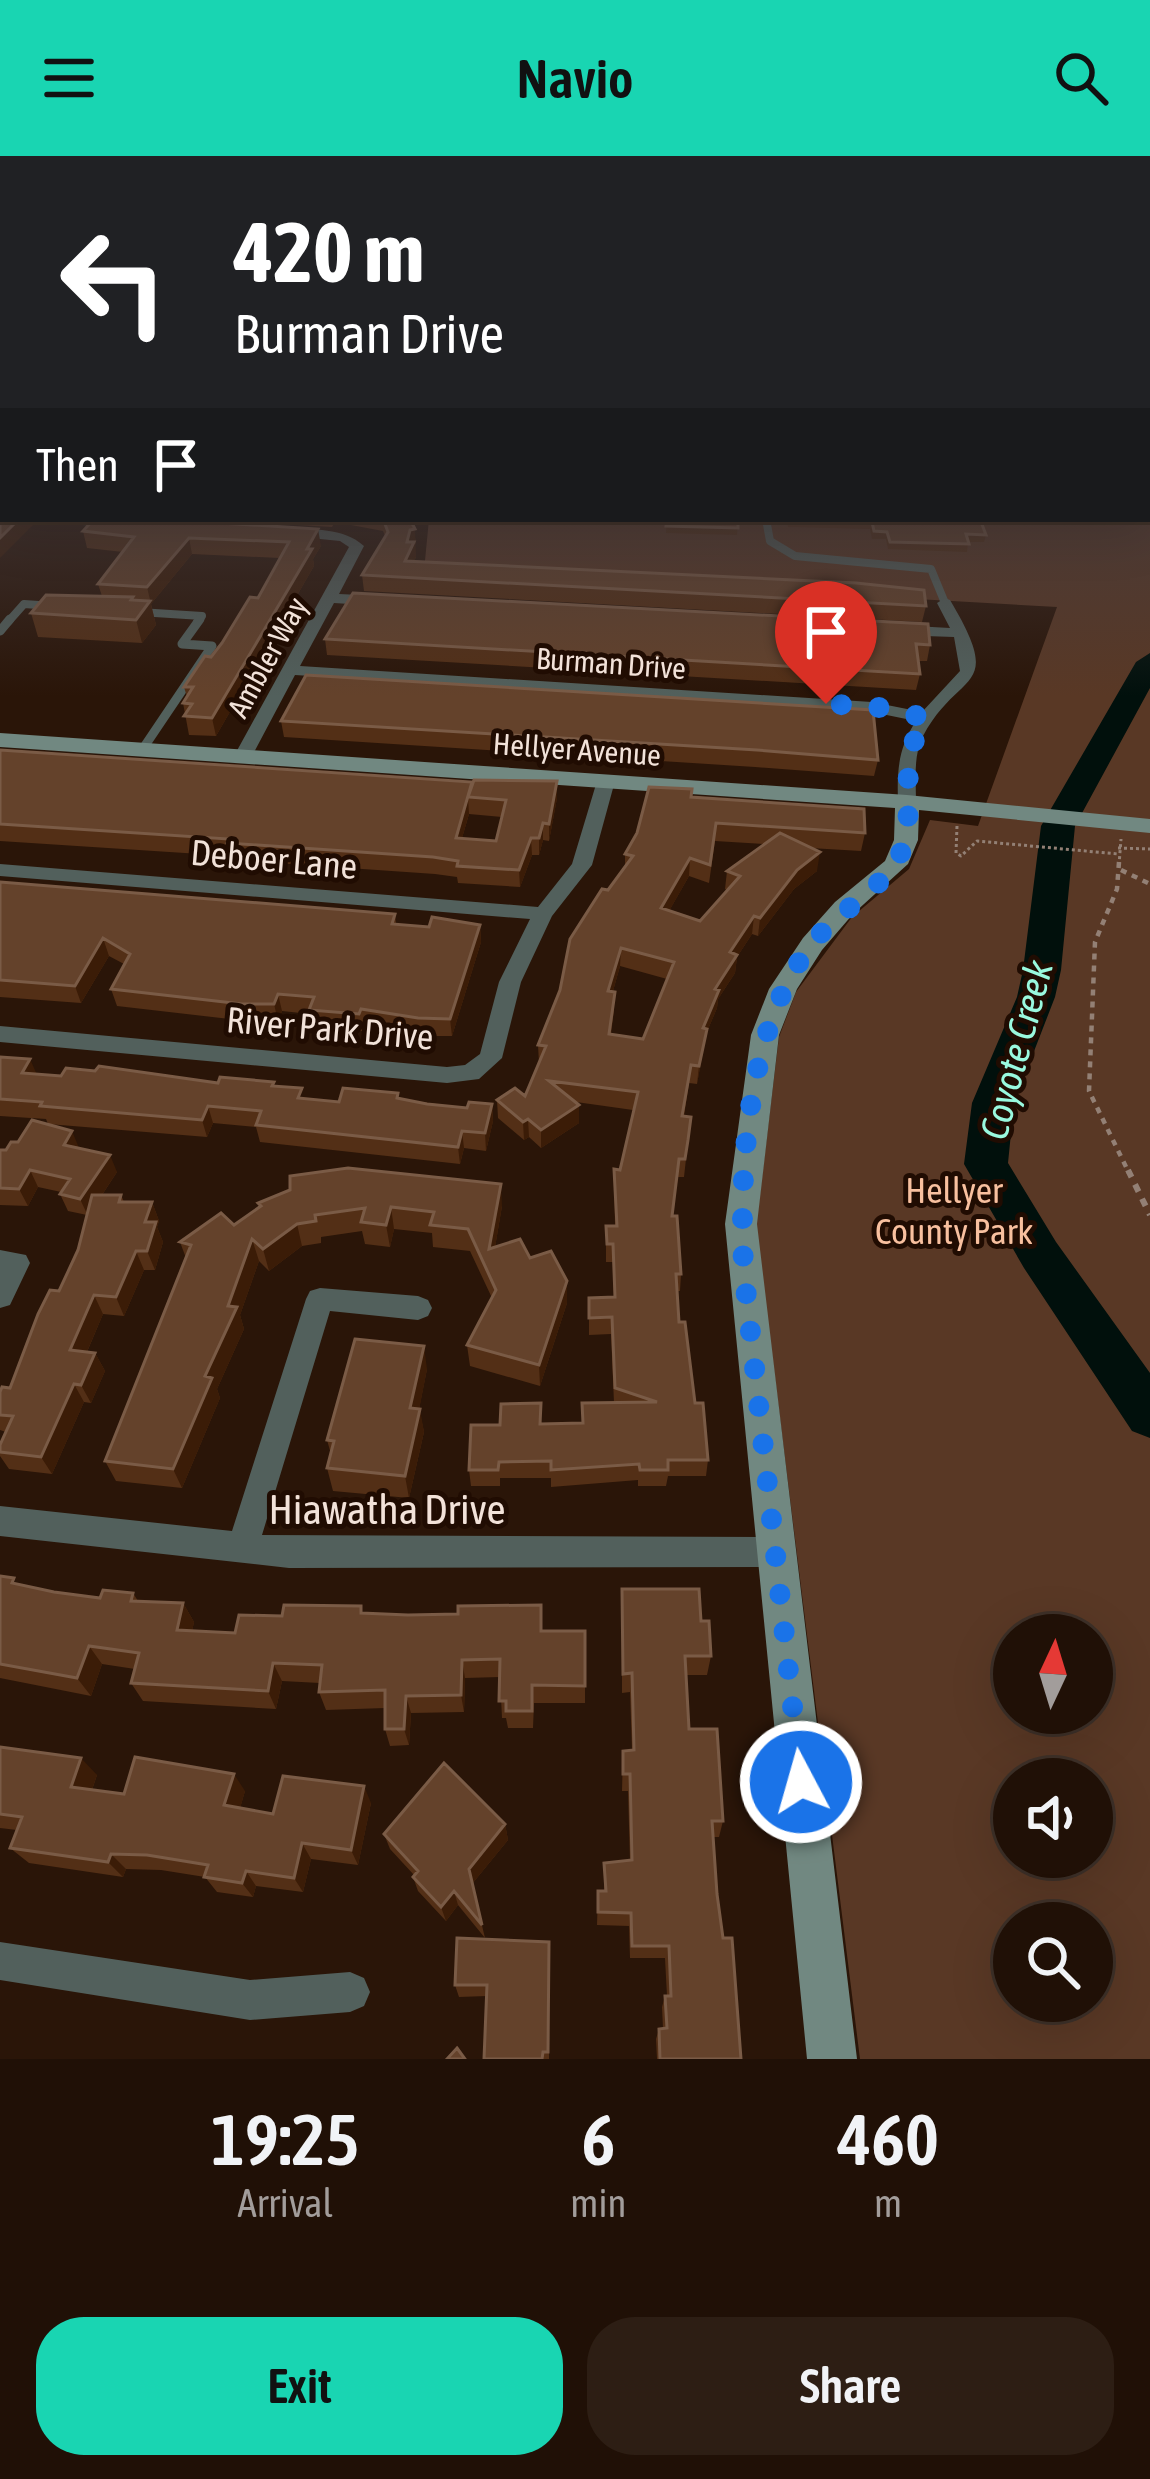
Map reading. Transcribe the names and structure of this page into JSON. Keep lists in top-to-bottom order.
{
  "streets": {
    "street": [
      "Ambler Way",
      "Burman Drive",
      "Hellyer Avenue",
      "Deboer Lane",
      "River Park Drive",
      "Hiawatha Drive"
    ]
  },
  "crossings": [
    ["Ambler Way", "Burman Drive"],
    ["Ambler Way", "Hellyer Avenue"],
    ["Hellyer Avenue", "River Park Drive"],
    ["Deboer Lane", "River Park Drive"]
  ],
  "water": ["Coyote Creek"],
  "parks": ["Hellyer County Park"],
  "north": "top",
  "page": {
    "header": "Navio",
    "turn": ["420 m", "Burman Drive"],
    "then": "Then",
    "eta": [
      "19:25",
      "Arrival",
      "6",
      "min",
      "460",
      "m"
    ],
    "buttons": ["Exit", "Share"]
  }
}
